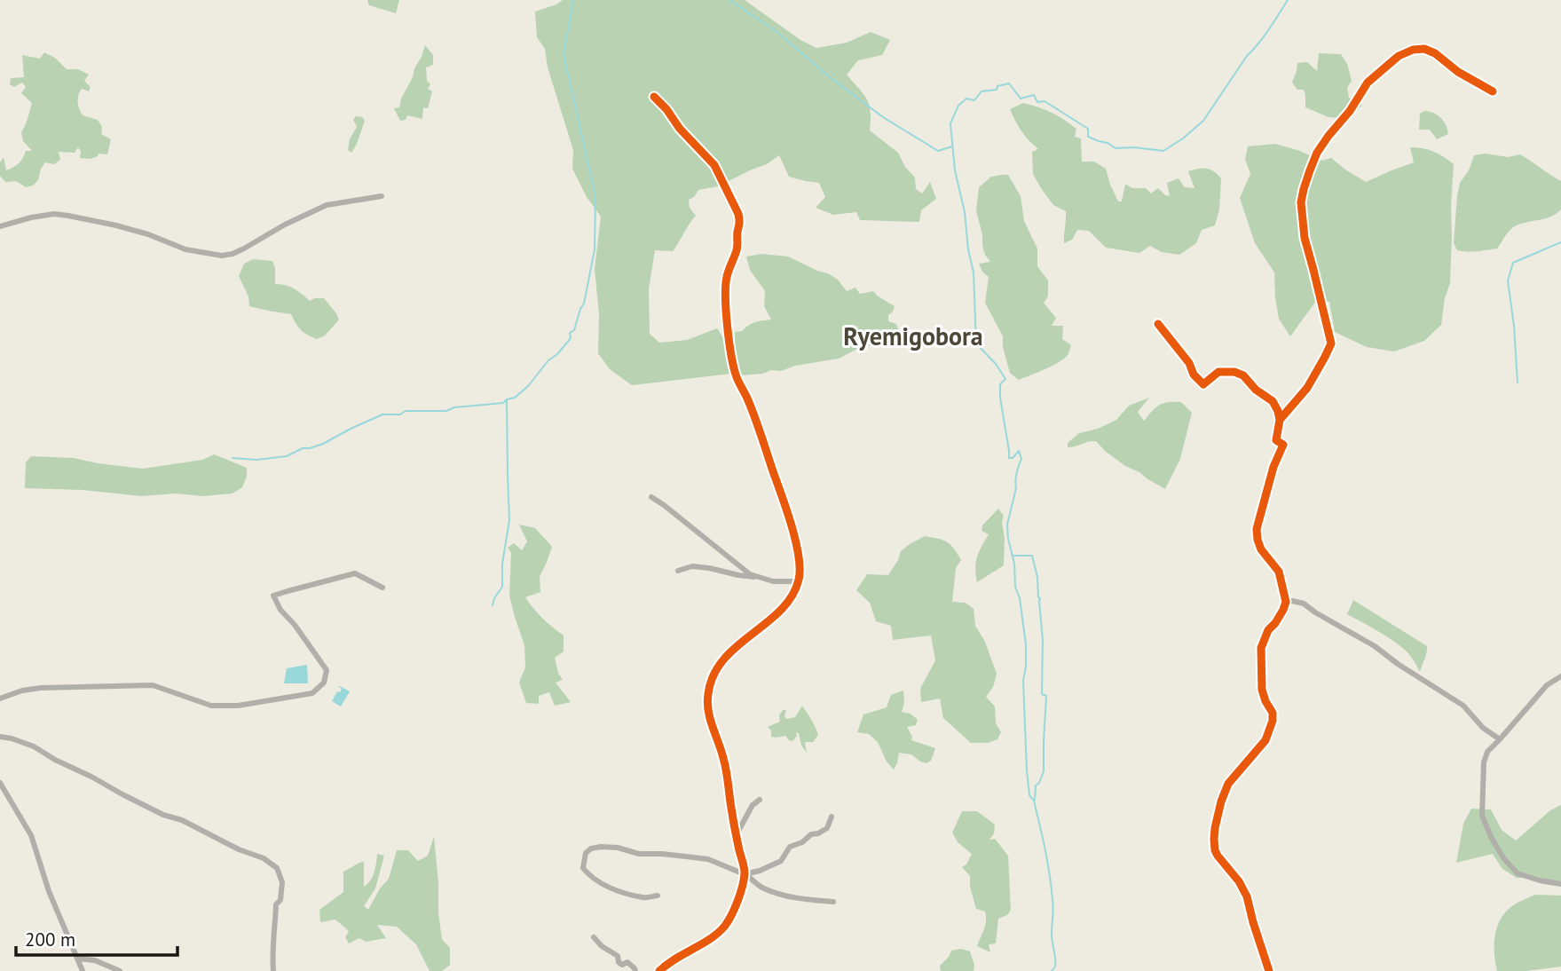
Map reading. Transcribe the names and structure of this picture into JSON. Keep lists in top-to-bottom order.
{
  "districts": ["Ryemigobora"],
  "scale_bar": "200 m"
}
